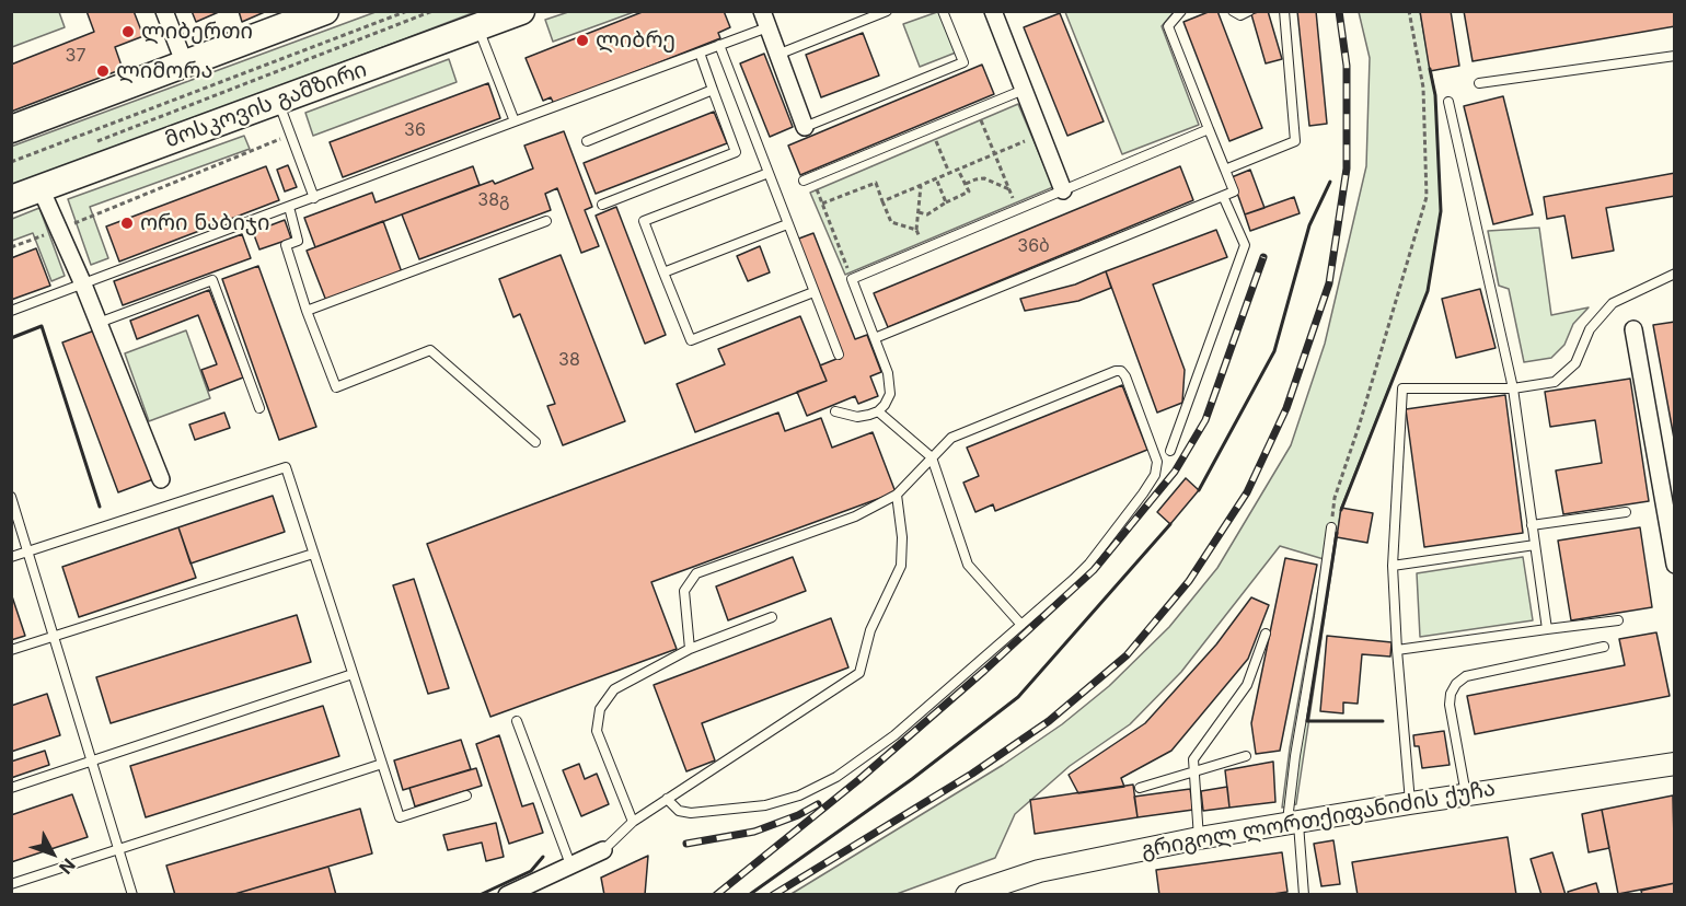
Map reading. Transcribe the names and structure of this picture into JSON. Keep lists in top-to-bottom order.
{
  "streets": {
    "main road": ["მოსკოვის გამზირი"],
    "street": ["გრიგოლ ლორთქიფანიძის ქუჩა"]
  },
  "places": [
    "ლიბერთი",
    "ლიბრე",
    "ლიმორა",
    "ორი ნაბიჯი"
  ],
  "house_numbers": [
    "37",
    "36",
    "38გ",
    "36ბ",
    "38"
  ],
  "north": "bottom right"
}
